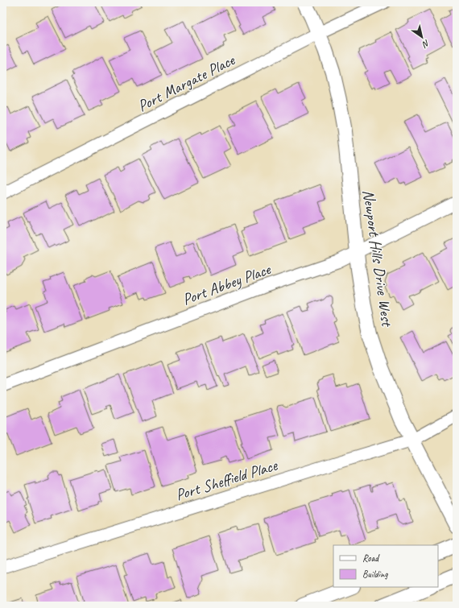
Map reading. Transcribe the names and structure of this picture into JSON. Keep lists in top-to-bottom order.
{
  "streets": {
    "street": [
      "Port Margate Place",
      "Newport Hills Drive West",
      "Port Abbey Place",
      "Port Sheffield Place"
    ]
  },
  "crossings": [
    ["Port Margate Place", "Newport Hills Drive West"],
    ["Newport Hills Drive West", "Port Abbey Place"],
    ["Newport Hills Drive West", "Port Sheffield Place"]
  ],
  "legend": ["Road", "Building"],
  "north": "bottom right"
}
